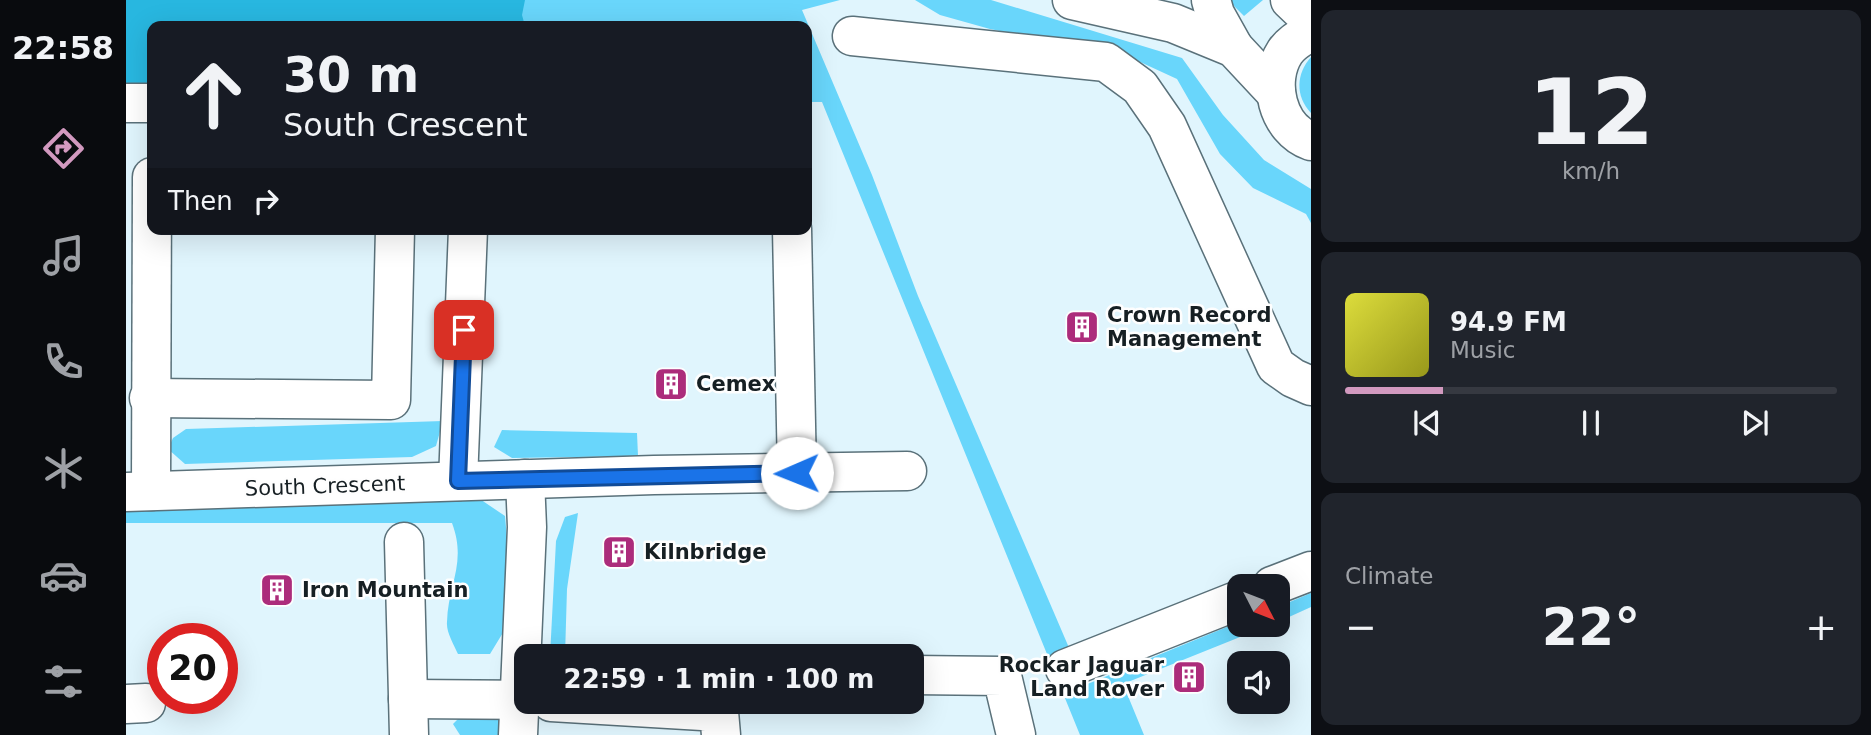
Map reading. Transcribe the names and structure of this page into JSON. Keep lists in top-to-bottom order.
{
  "streets": {
    "street": ["South Crescent"]
  },
  "places": {
    "building": [
      "Crown Record Management",
      "Cemex",
      "Kilnbridge",
      "Iron Mountain",
      "Rockar Jaguar Land Rover"
    ]
  },
  "north": "bottom right",
  "page": {
    "tabs": "22:58",
    "tile": [
      ["12", "km/h"],
      "Climate"
    ],
    "turn": ["30 m", "South Crescent"],
    "then": "Then",
    "song": ["94.9 FM", "Music"],
    "heat": ["−", "22°", "+"],
    "limit": "20",
    "trip": "22:59 · 1 min · 100 m"
  }
}
